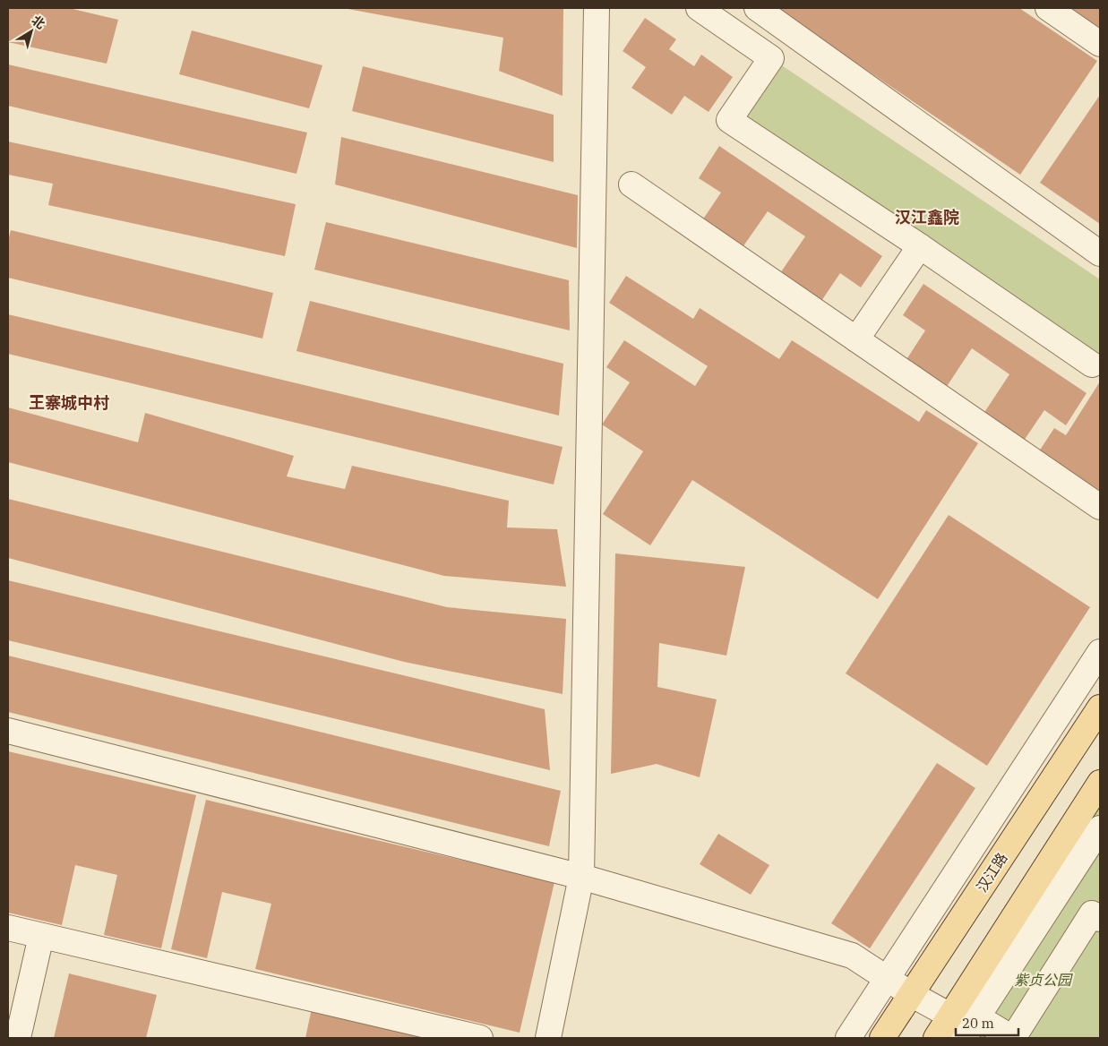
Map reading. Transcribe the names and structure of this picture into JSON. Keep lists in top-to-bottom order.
{
  "streets": {
    "main road": ["汉江路"]
  },
  "districts": ["汉江鑫院", "王寨城中村"],
  "parks": ["紫贞公园"],
  "scale_bar": "20 m",
  "north": "top right"
}
